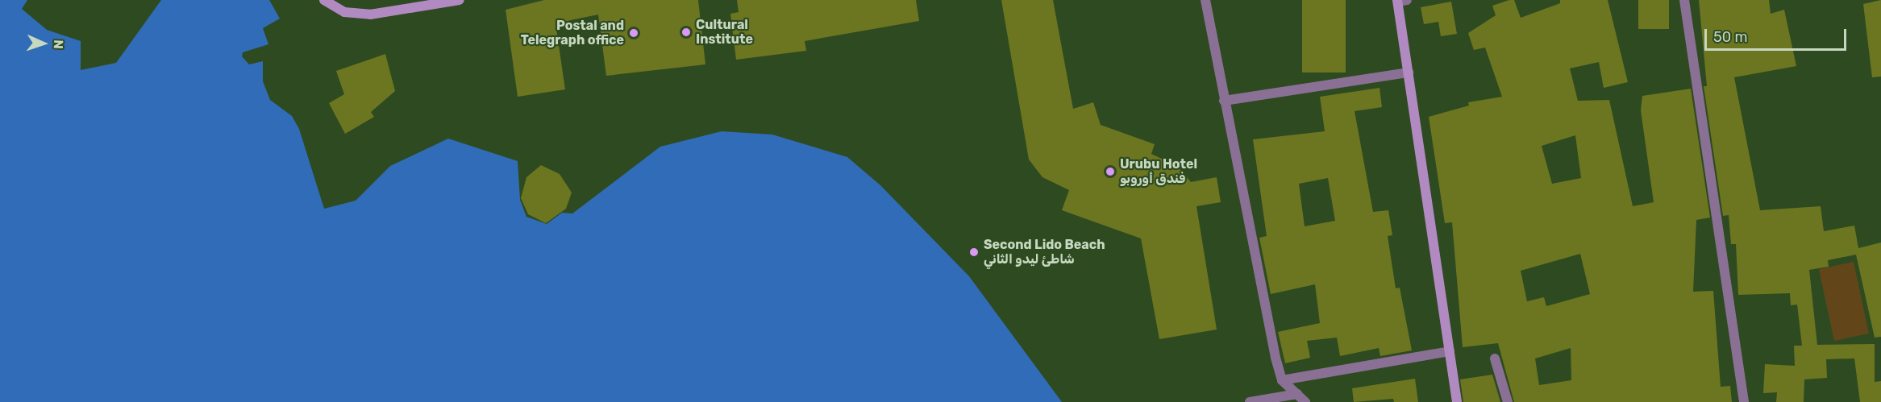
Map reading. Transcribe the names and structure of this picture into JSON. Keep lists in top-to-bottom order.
{
  "places": [
    "Cultural Institute",
    "Postal and Telegraph office",
    "Urubu Hotel فندق أوروبو",
    "Second Lido Beach شاطئ ليدو الثاني"
  ],
  "scale_bar": "50 m",
  "north": "right"
}
